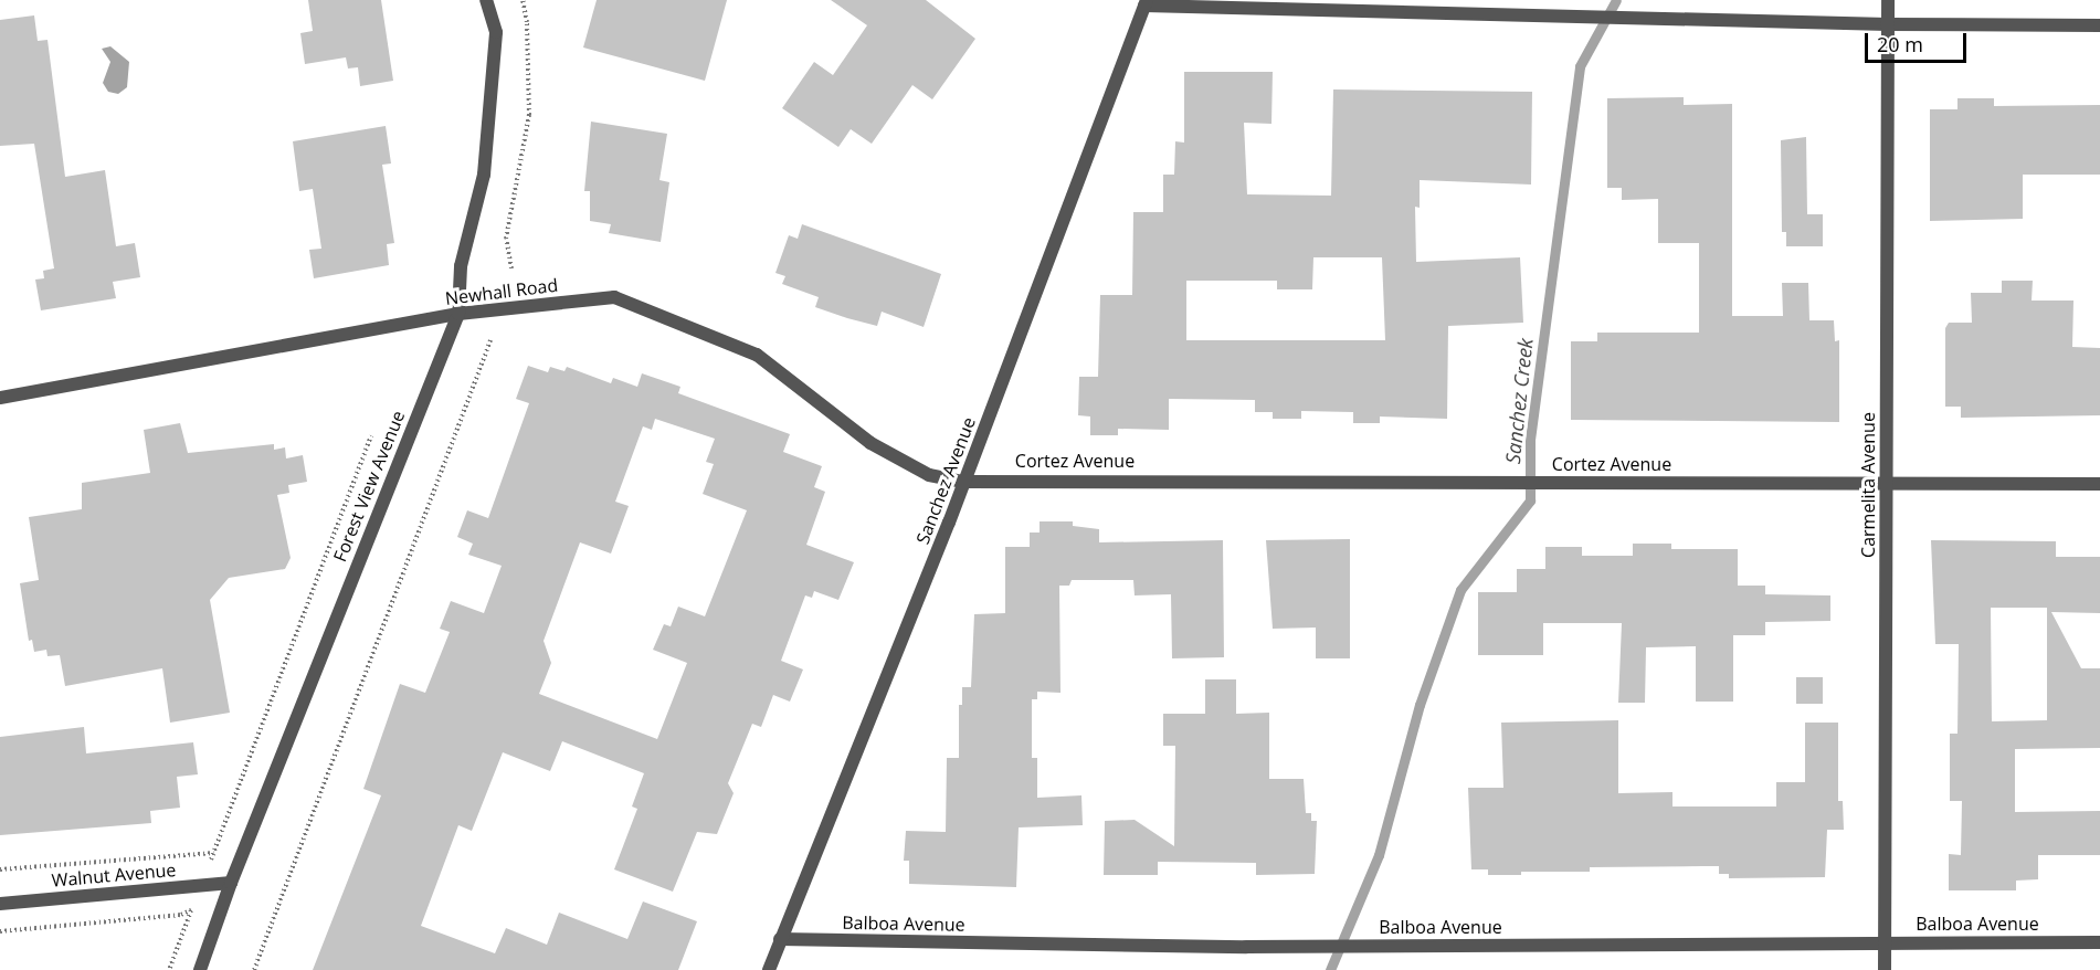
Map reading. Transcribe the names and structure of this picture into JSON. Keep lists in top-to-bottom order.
{
  "streets": {
    "street": [
      "Newhall Road",
      "Cortez Avenue",
      "Sanchez Avenue",
      "Carmelita Avenue",
      "Forest View Avenue",
      "Walnut Avenue",
      "Balboa Avenue"
    ]
  },
  "crossings": [
    ["Newhall Road", "Cortez Avenue"],
    ["Newhall Road", "Sanchez Avenue"],
    ["Newhall Road", "Forest View Avenue"],
    ["Cortez Avenue", "Sanchez Avenue"],
    ["Cortez Avenue", "Carmelita Avenue"],
    ["Sanchez Avenue", "Balboa Avenue"],
    ["Carmelita Avenue", "Balboa Avenue"],
    ["Forest View Avenue", "Walnut Avenue"]
  ],
  "water": ["Sanchez Creek"],
  "scale_bar": "20 m"
}
